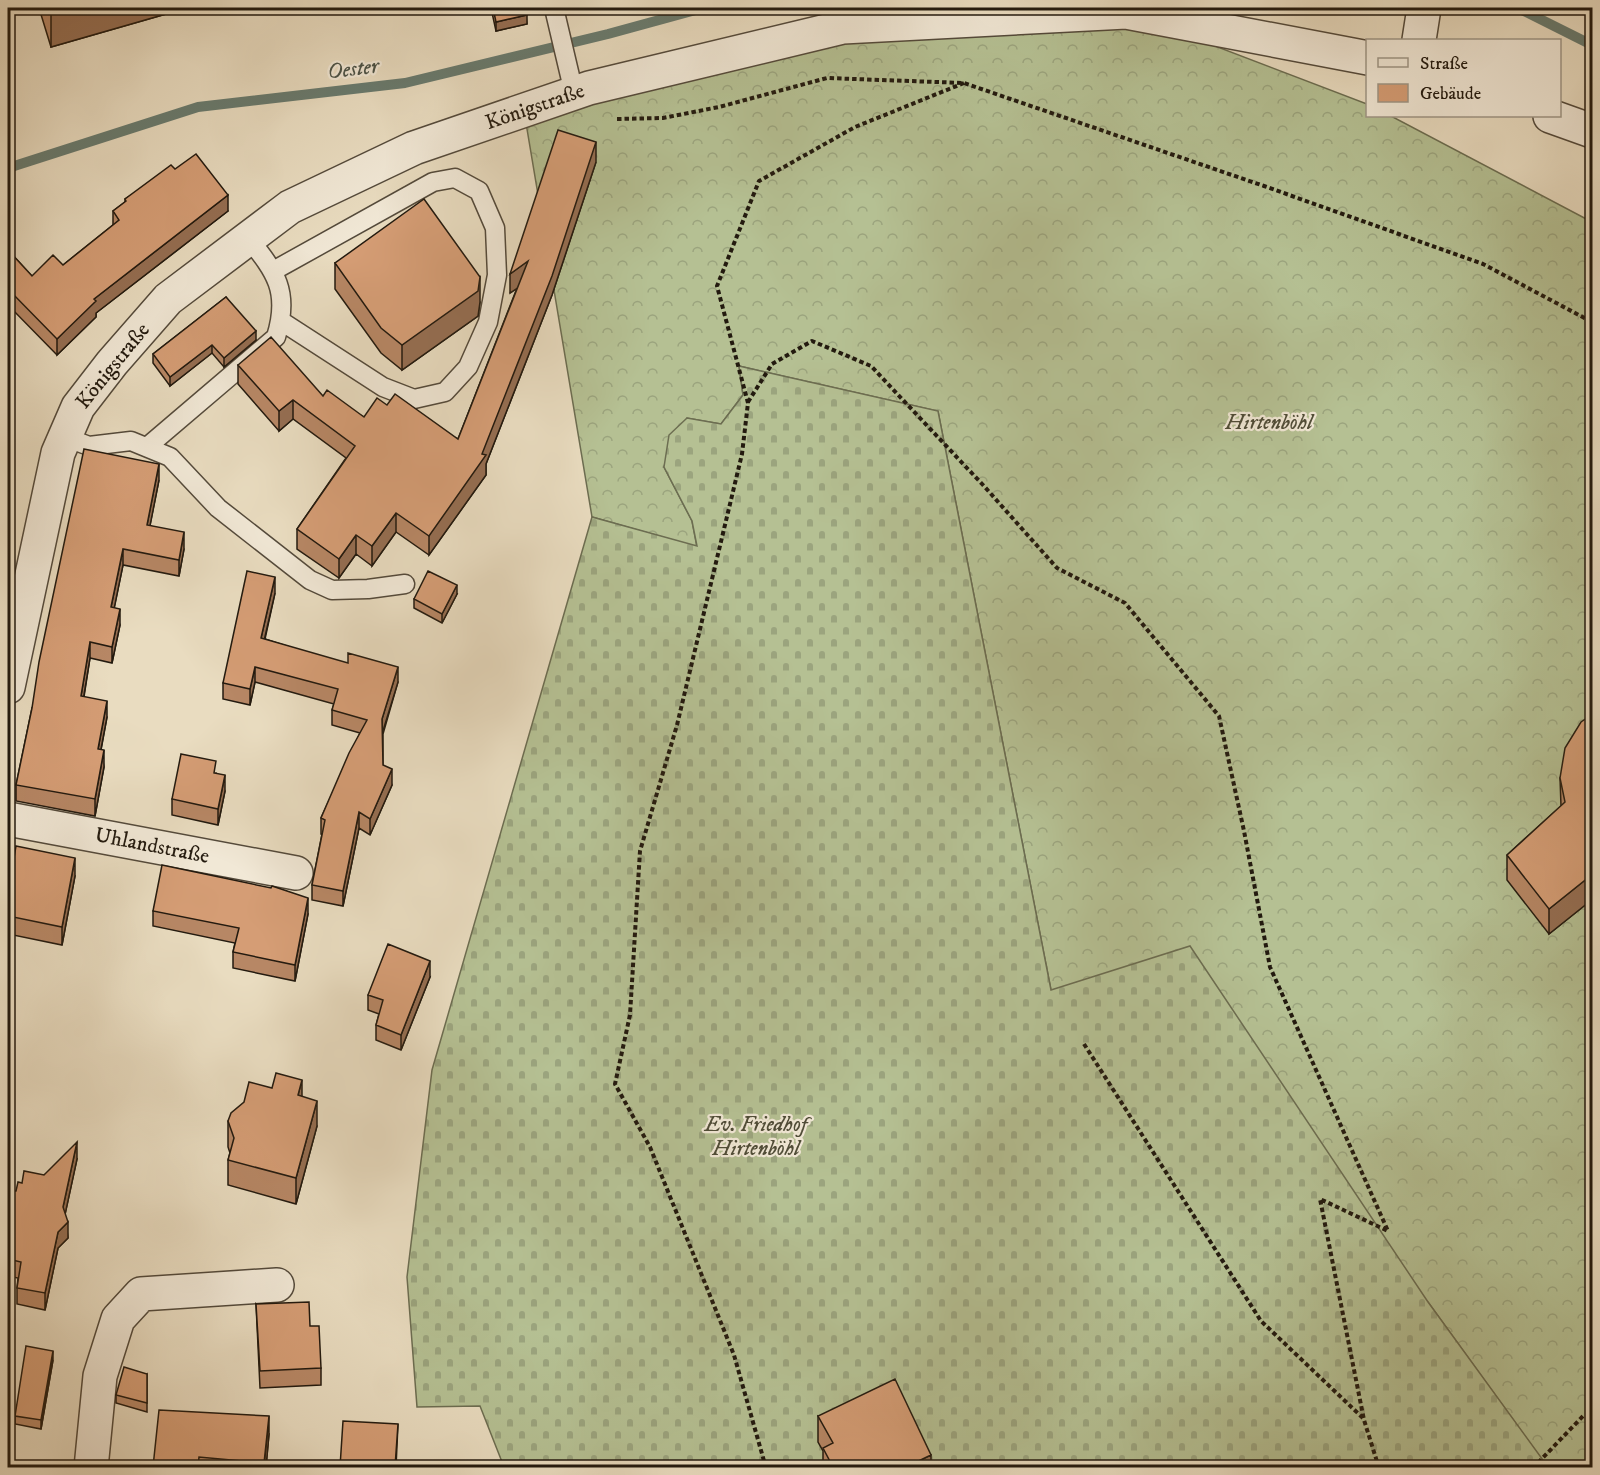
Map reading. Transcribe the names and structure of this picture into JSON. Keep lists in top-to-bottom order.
{
  "streets": {
    "street": ["Königstraße", "Uhlandstraße"]
  },
  "water": ["Oester"],
  "parks": ["Hirtenböhl", "Ev. Friedhof Hirtenböhl"],
  "legend": ["Straße", "Gebäude"]
}
